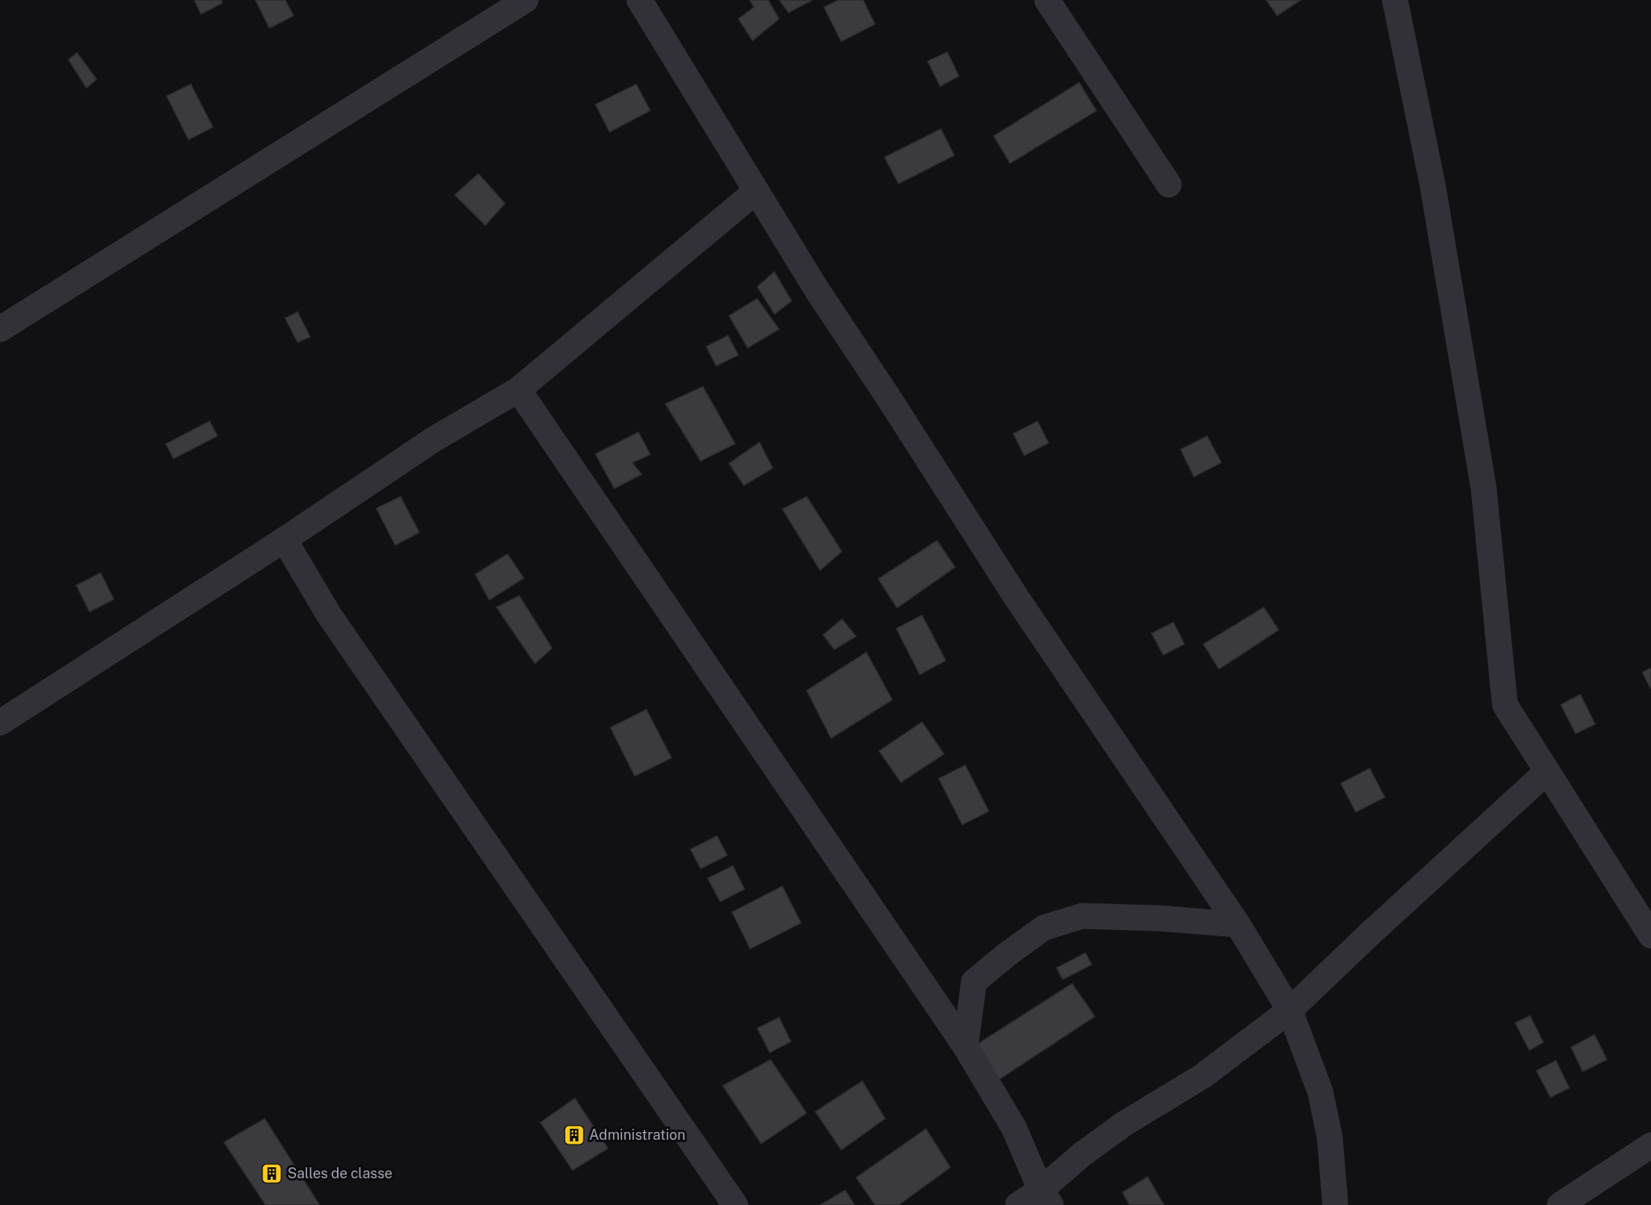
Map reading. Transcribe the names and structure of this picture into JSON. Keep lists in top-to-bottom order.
{
  "places": {
    "building": ["Administration", "Salles de classe"]
  }
}
